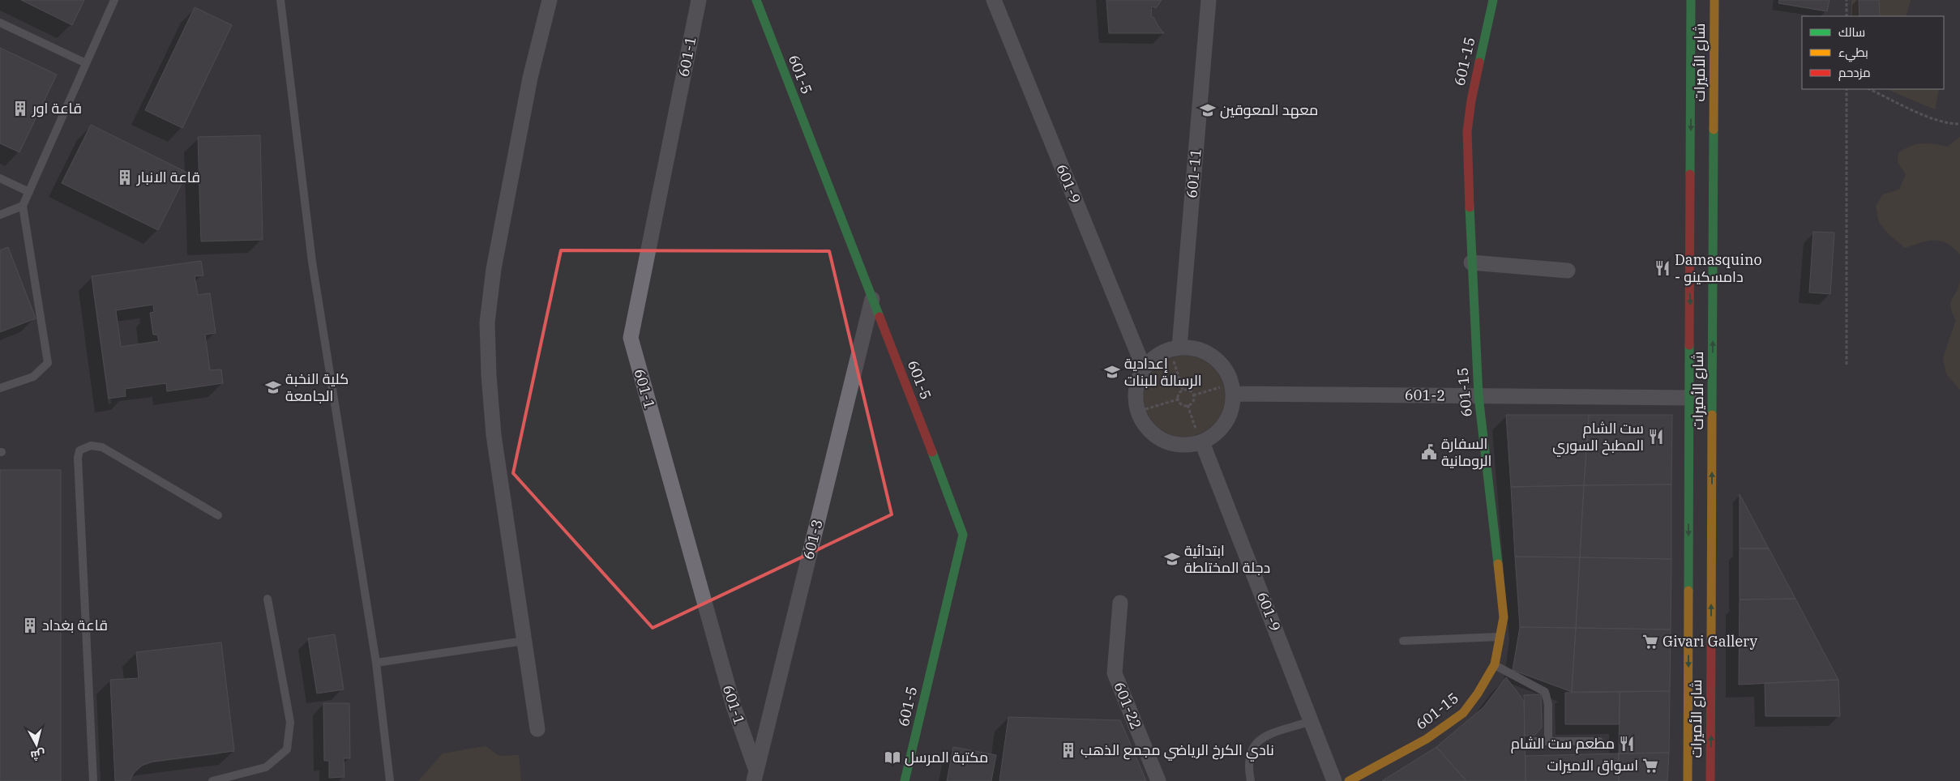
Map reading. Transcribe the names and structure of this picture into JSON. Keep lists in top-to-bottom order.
{
  "streets": {
    "street": [
      "601-1",
      "601-15",
      "شارع الأميرات",
      "601-5",
      "601-11",
      "601-9",
      "601-2",
      "601-3",
      "601-22"
    ]
  },
  "crossings": [
    ["601-1", "601-3"],
    ["601-15", "601-2"],
    ["شارع الأميرات", "601-2"],
    ["601-5", "601-3"]
  ],
  "places": {
    "building": [
      "قاعة اور",
      "قاعة الانبار",
      "قاعة بغداد",
      "نادي الكرخ الرياضي مجمع الذهب"
    ],
    "school or university": [
      "معهد المعوقين",
      "إعدادية الرسالة للبنات",
      "كلية النخبة الجامعة",
      "ابتدائية دجلة المختلطة"
    ],
    "restaurant": ["Damasquino - دامسكينو", "ست الشام المطبخ السوري", "مطعم ست الشام"],
    "public building": ["السفارة الرومانية"],
    "supermarket": ["Givari Gallery", "اسواق الاميرات"],
    "library": ["مكتبة المرسل"]
  },
  "legend": ["سالك", "بطيء", "مزدحم"],
  "north": "bottom"
}
